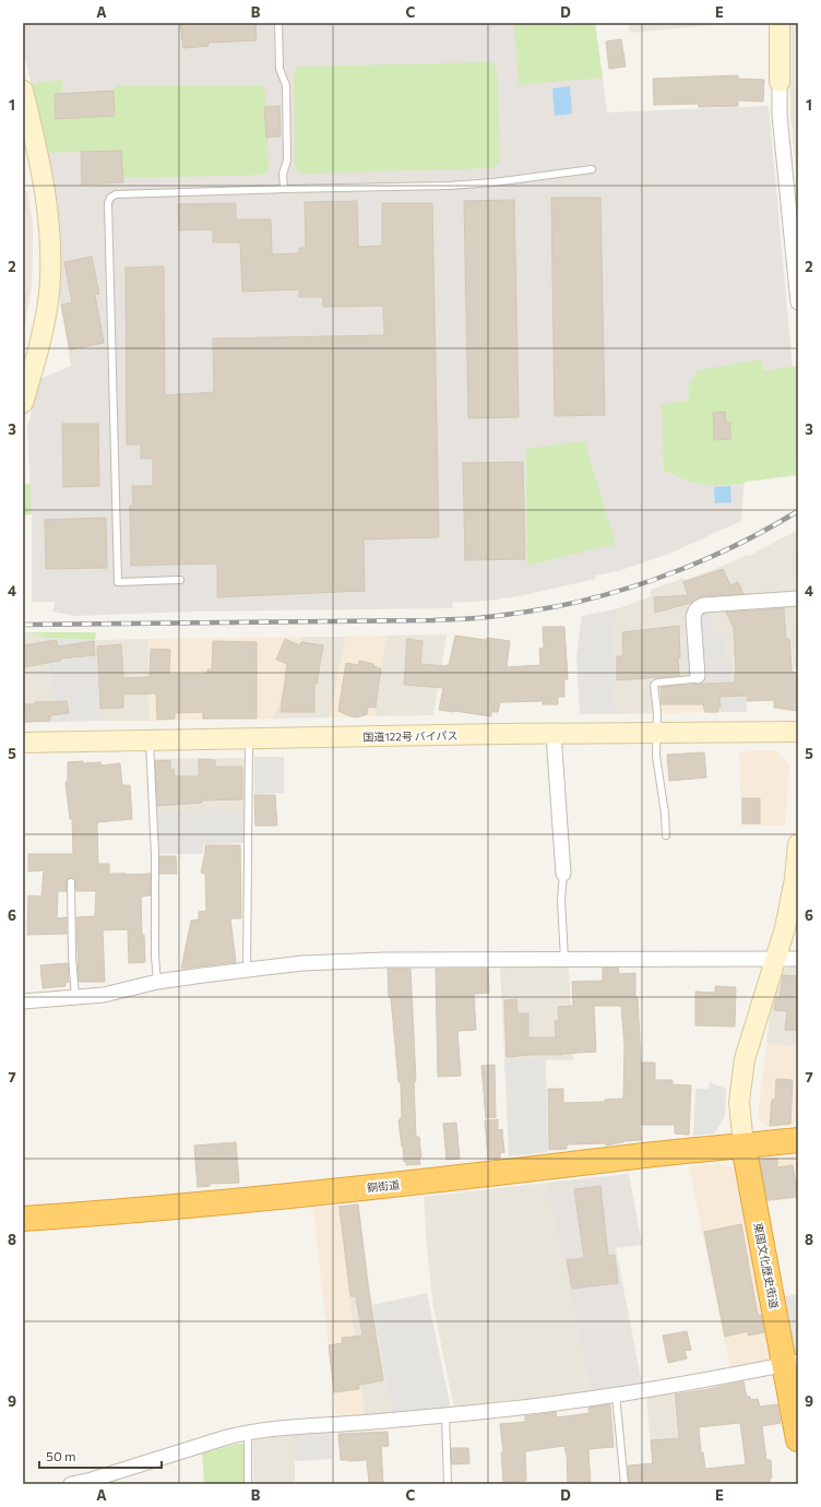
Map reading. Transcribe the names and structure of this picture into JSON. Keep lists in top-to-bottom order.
{
  "streets": {
    "highway": ["銅街道", "東国文化歴史街道"],
    "street": ["国道122号 バイパス"]
  },
  "crossings": [
    ["銅街道", "東国文化歴史街道"]
  ],
  "scale_bar": "50 m",
  "grid": {
    "columns": [
      "A",
      "B",
      "C",
      "D",
      "E"
    ],
    "rows": [
      "1",
      "2",
      "3",
      "4",
      "5",
      "6",
      "7",
      "8",
      "9"
    ]
  }
}
